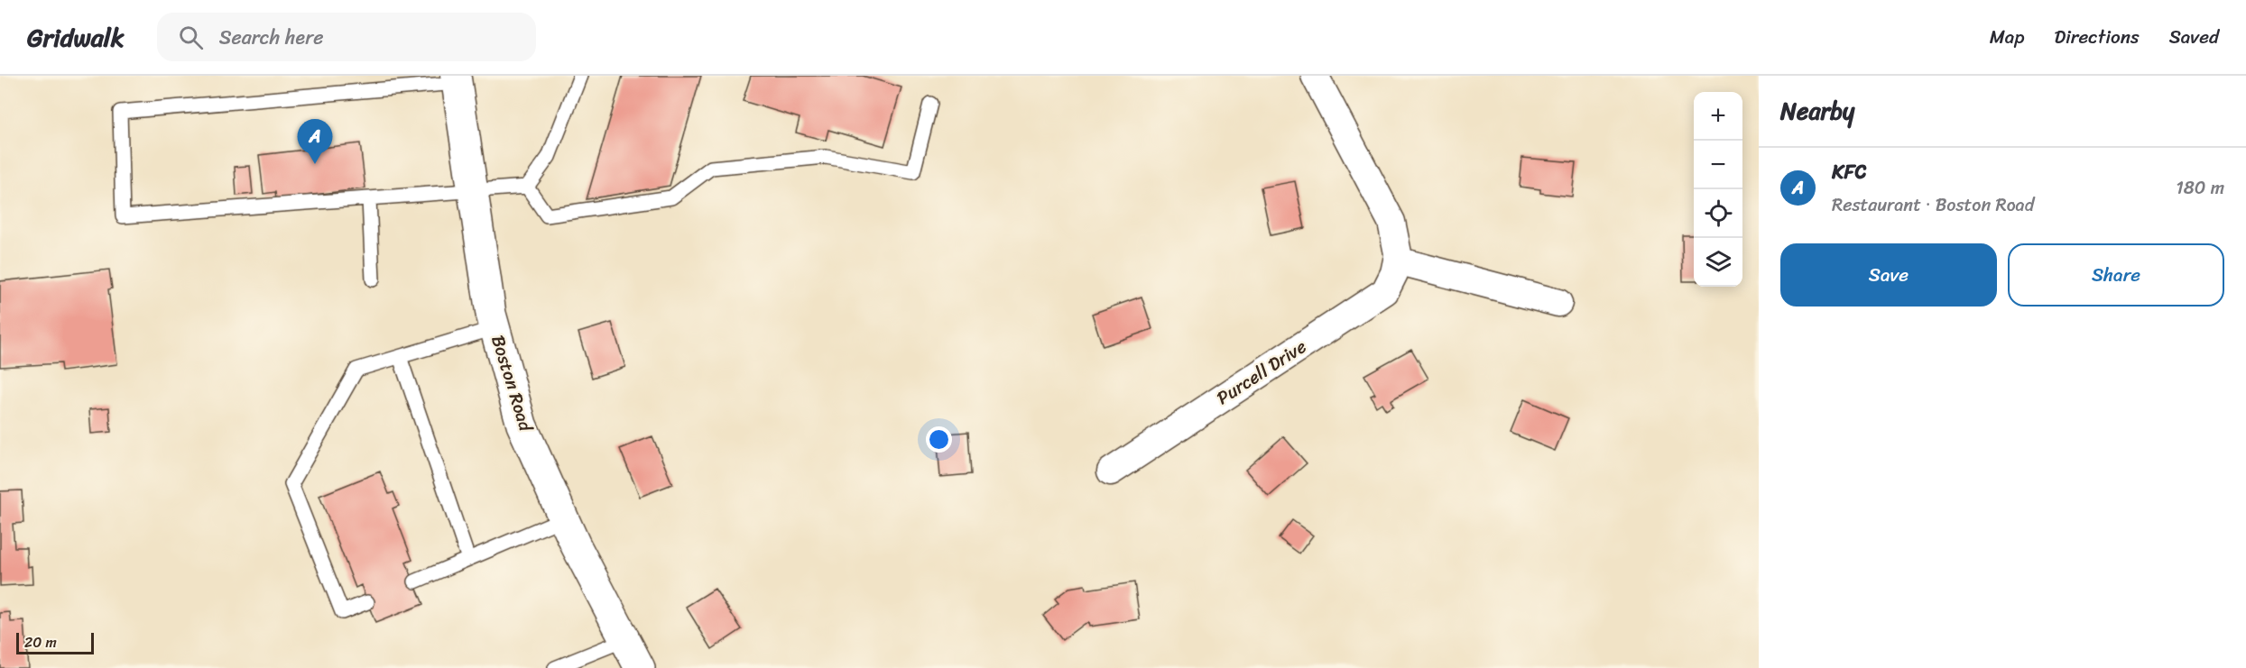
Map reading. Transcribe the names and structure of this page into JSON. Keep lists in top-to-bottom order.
{
  "streets": {
    "main road": ["Boston Road"],
    "street": ["Purcell Drive"]
  },
  "scale_bar": "20 m",
  "page": {
    "header": "Gridwalk",
    "search": "Search here",
    "nav": ["Map", "Directions", "Saved"],
    "heading": "Nearby",
    "map_buttons": ["+", "−"],
    "pins": "A",
    "list": [
      {
        "mark": "A",
        "name": "KFC",
        "note": "Restaurant · Boston Road",
        "value": "180 m"
      }
    ],
    "buttons": ["Save", "Share"],
    "scale": "20 m"
  }
}
